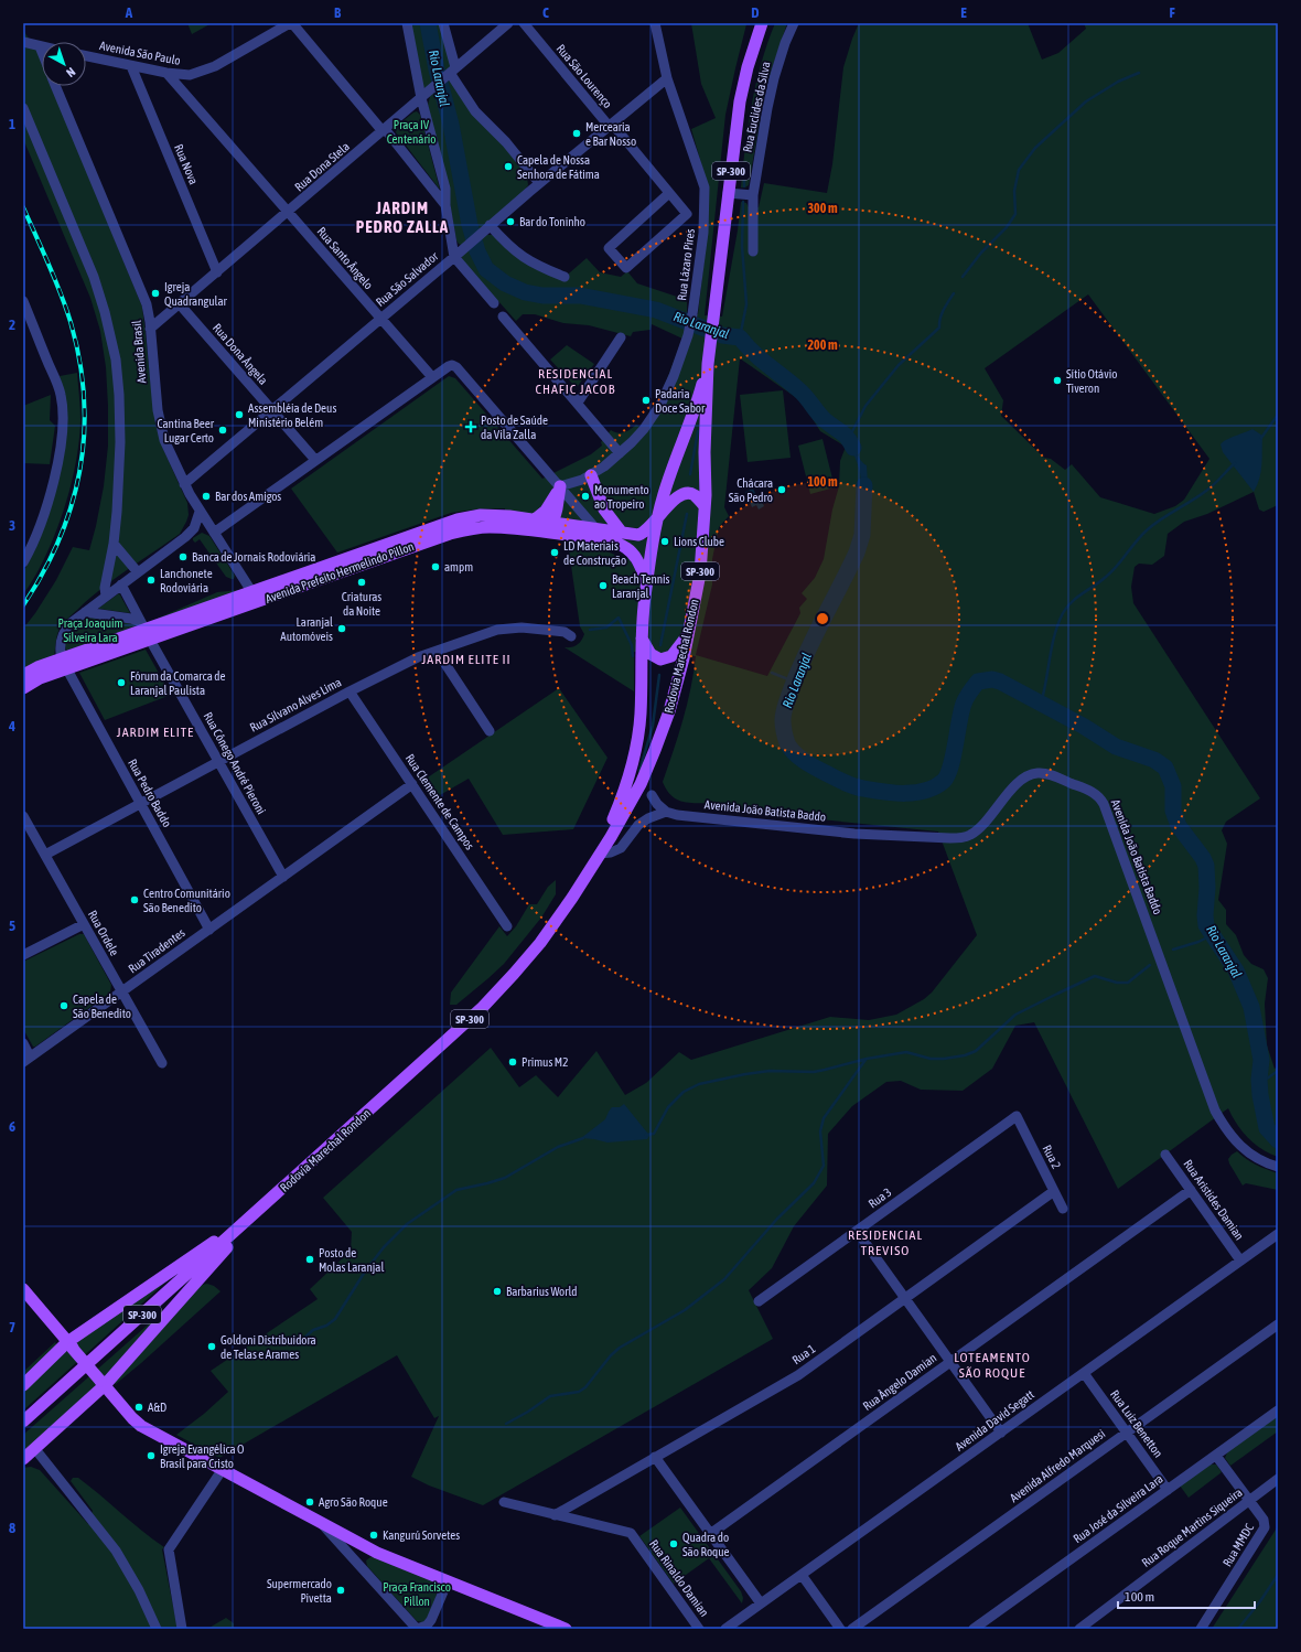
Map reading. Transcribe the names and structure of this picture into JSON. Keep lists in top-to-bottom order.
{
  "streets": {
    "main road": ["SP-300", "Avenida Prefeito Hermelindo Pillon", "Rodovia Marechal Rondon"],
    "street": [
      "Avenida São Paulo",
      "Rua São Lourenço",
      "Rua Euclides da Silva",
      "Rua Nova",
      "Rua Dona Stela",
      "Rua Santo Ângelo",
      "Rua Lázaro Pires",
      "Rua São Salvador",
      "Avenida Brasil",
      "Rua Dona Ângela",
      "Rua Silvano Alves Lima",
      "Rua Cônego André Pieroni",
      "Rua Pedro Baddo",
      "Rua Clemente de Campos",
      "Avenida João Batista Baddo",
      "Rua Ordele",
      "Rua Tiradentes",
      "Rua 2",
      "Rua 3",
      "Rua Aristides Damian",
      "Rua 1",
      "Rua Ângelo Damian",
      "Avenida David Segatt",
      "Rua Luiz Benetton",
      "Avenida Alfredo Marquesi",
      "Rua José da Silveira Lara",
      "Rua Roque Martins Siqueira",
      "Rua MMDC",
      "Rua Rinaldo Damian"
    ]
  },
  "crossings": [
    ["Avenida São Paulo", "Rua Nova"],
    ["Avenida São Paulo", "Rua Santo Ângelo"],
    ["Rua São Lourenço", "Rua São Salvador"],
    ["Rua Nova", "Rua Dona Stela"],
    ["Rua Dona Stela", "Rua Santo Ângelo"],
    ["Rua Dona Stela", "Avenida Brasil"],
    ["Rua Dona Stela", "Rua Dona Ângela"],
    ["Rua Santo Ângelo", "Rua São Salvador"],
    ["Rua Lázaro Pires", "Rua São Salvador"],
    ["Rua São Salvador", "Avenida Brasil"],
    ["Rua São Salvador", "Rua Dona Ângela"],
    ["Avenida Brasil", "Avenida Prefeito Hermelindo Pillon"],
    ["Avenida Prefeito Hermelindo Pillon", "Rodovia Marechal Rondon"],
    ["Avenida Prefeito Hermelindo Pillon", "Rua Cônego André Pieroni"],
    ["Avenida Prefeito Hermelindo Pillon", "Rua Pedro Baddo"],
    ["Rodovia Marechal Rondon", "Avenida João Batista Baddo"],
    ["Rua Silvano Alves Lima", "Rua Cônego André Pieroni"],
    ["Rua Silvano Alves Lima", "Rua Pedro Baddo"],
    ["Rua Silvano Alves Lima", "Rua Clemente de Campos"],
    ["Rua Silvano Alves Lima", "Rua Ordele"],
    ["Rua Cônego André Pieroni", "Rua Tiradentes"],
    ["Rua Pedro Baddo", "Rua Tiradentes"],
    ["Rua Clemente de Campos", "Rua Tiradentes"],
    ["Rua Ordele", "Rua Tiradentes"],
    ["Rua 2", "Rua 3"],
    ["Rua 2", "Rua 1"],
    ["Rua Aristides Damian", "Rua Ângelo Damian"],
    ["Rua Aristides Damian", "Avenida David Segatt"],
    ["Rua 1", "Rua Rinaldo Damian"],
    ["Avenida David Segatt", "Rua Luiz Benetton"],
    ["Rua Luiz Benetton", "Avenida Alfredo Marquesi"],
    ["Rua Luiz Benetton", "Rua José da Silveira Lara"],
    ["Rua José da Silveira Lara", "Rua MMDC"],
    ["Rua Roque Martins Siqueira", "Rua MMDC"]
  ],
  "districts": [
    "JARDIM PEDRO ZALLA",
    "RESIDENCIAL CHAFIC JACOB",
    "JARDIM ELITE II",
    "JARDIM ELITE",
    "RESIDENCIAL TREVISO",
    "LOTEAMENTO SÃO ROQUE"
  ],
  "water": ["Rio Laranjal"],
  "parks": ["Praça IV Centenário", "Praça Joaquim Silveira Lara", "Praça Francisco Pillon"],
  "places": {
    "other": [
      "Mercearia e Bar Nosso",
      "Capela de Nossa Senhora de Fátima",
      "Bar do Toninho",
      "Igreja Quadrangular",
      "Sítio Otávio Tiveron",
      "Padaria Doce Sabor",
      "Assembléia de Deus Ministério Belém",
      "Cantina Beer Lugar Certo",
      "Chácara São Pedro",
      "Bar dos Amigos",
      "Monumento ao Tropeiro",
      "Lions Clube",
      "LD Materiais de Construção",
      "Banca de Jornais Rodoviária",
      "ampm",
      "Lanchonete Rodoviária",
      "Criaturas da Noite",
      "Beach Tennis Laranjal",
      "Laranjal Automóveis",
      "Fórum da Comarca de Laranjal Paulista",
      "Centro Comunitário São Benedito",
      "Capela de São Benedito",
      "Primus M2",
      "Posto de Molas Laranjal",
      "Barbarius World",
      "Goldoni Distribuidora de Telas e Arames",
      "A&D",
      "Igreja Evangélica O Brasil para Cristo",
      "Agro São Roque",
      "Kangurú Sorvetes",
      "Quadra do São Roque",
      "Supermercado Pivetta"
    ],
    "health": ["Posto de Saúde da Vila Zalla"]
  },
  "scale_bar": "100 m",
  "north": "bottom right",
  "grid": {
    "columns": [
      "A",
      "B",
      "C",
      "D",
      "E",
      "F"
    ],
    "rows": [
      "1",
      "2",
      "3",
      "4",
      "5",
      "6",
      "7",
      "8"
    ]
  },
  "rings": ["300 m", "200 m", "100 m"]
}
